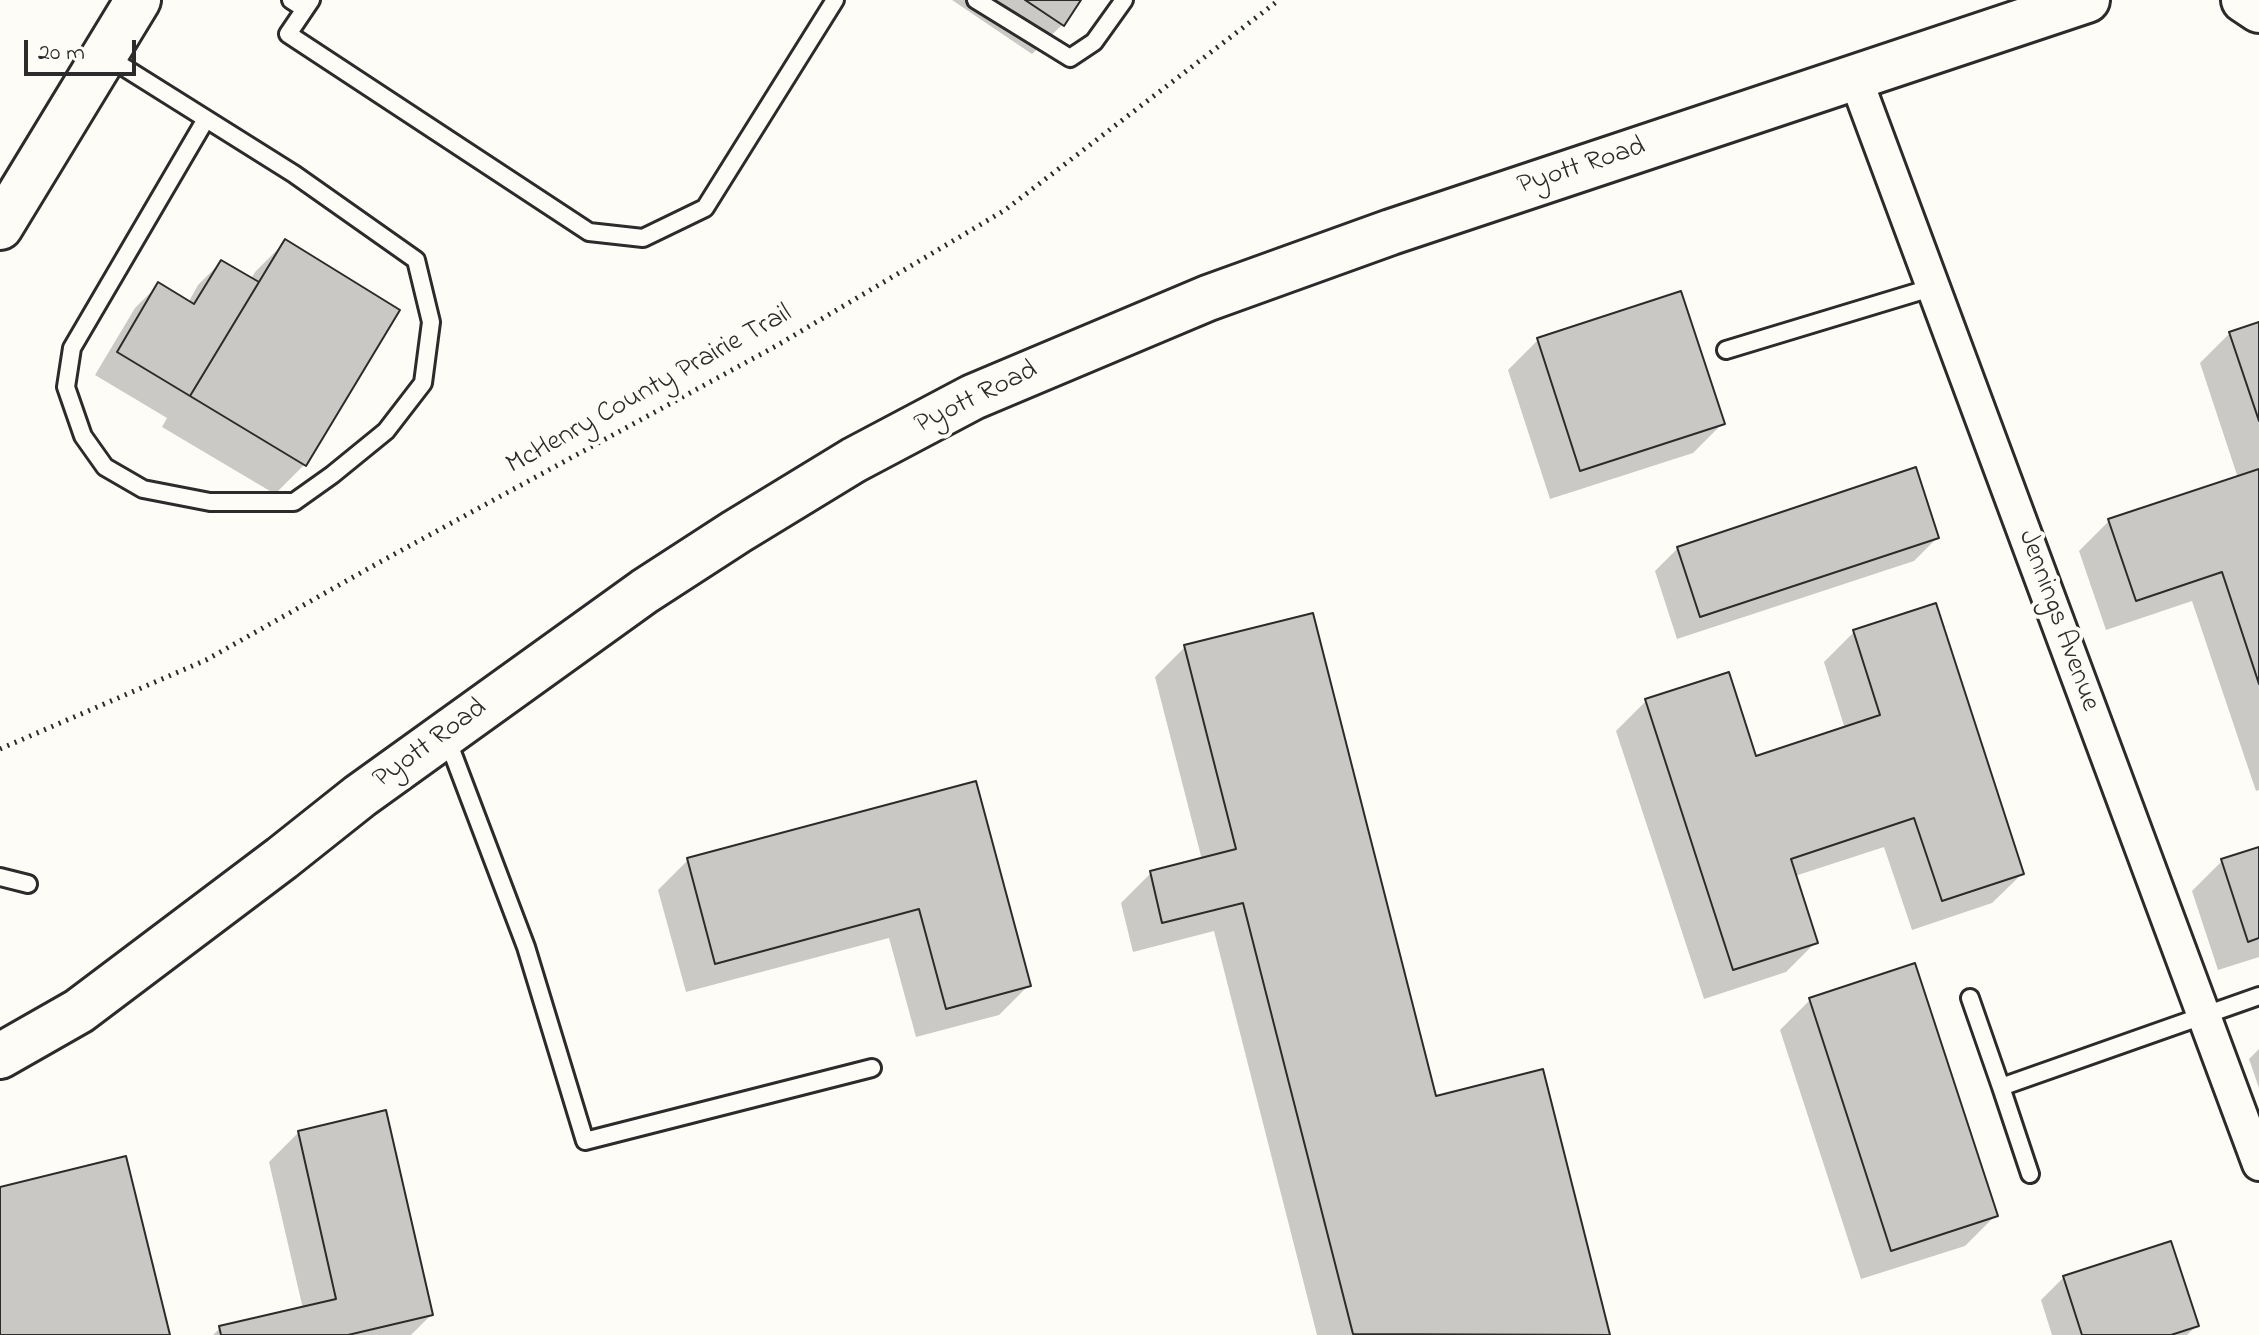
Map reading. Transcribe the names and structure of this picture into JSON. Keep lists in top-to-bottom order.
{
  "streets": {
    "street": ["Pyott Road", "Jennings Avenue"],
    "path": ["McHenry County Prairie Trail"]
  },
  "crossings": [
    ["Pyott Road", "Jennings Avenue"]
  ],
  "scale_bar": "20 m"
}
